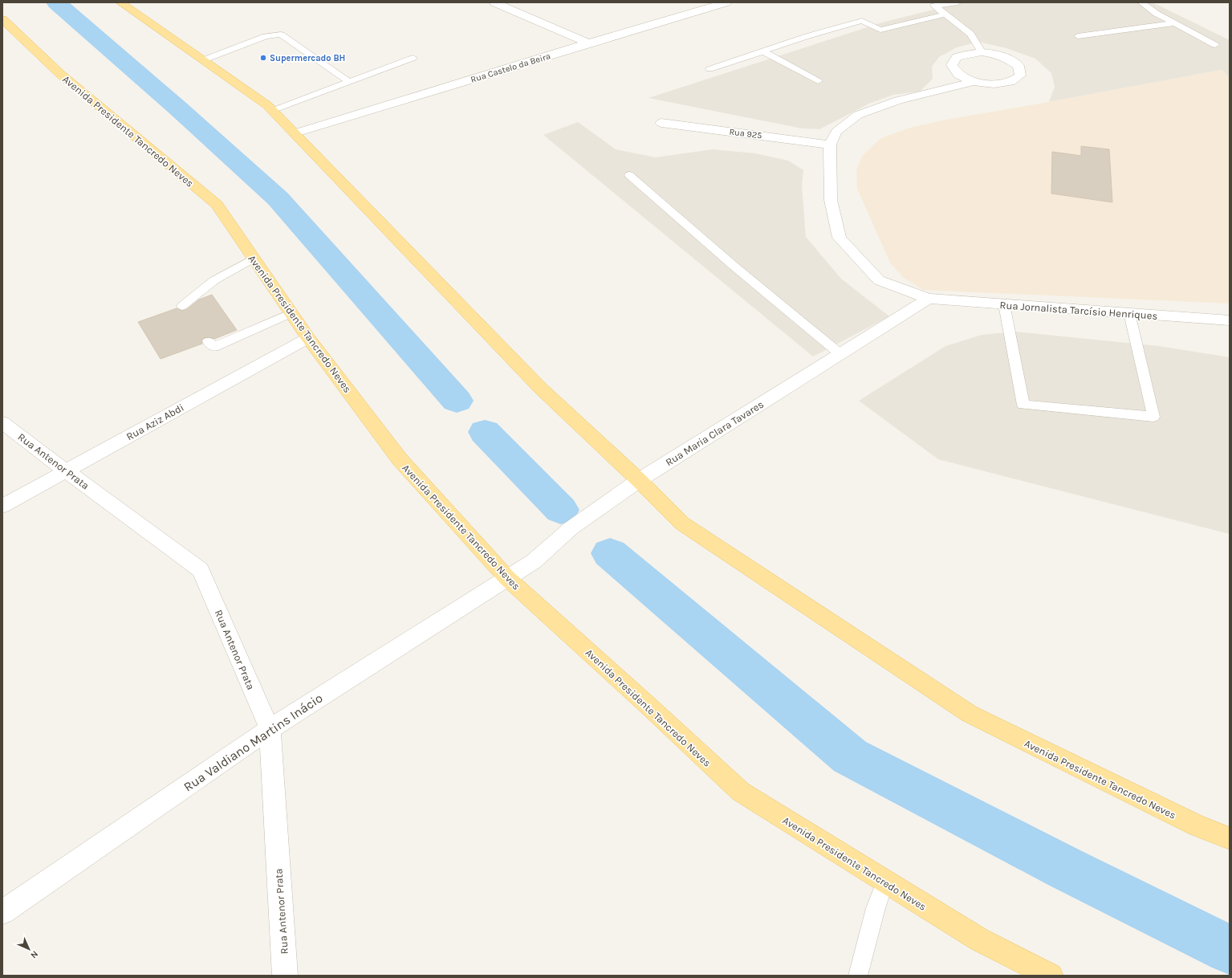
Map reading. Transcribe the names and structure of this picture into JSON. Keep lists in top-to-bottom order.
{
  "streets": {
    "main road": ["Avenida Presidente Tancredo Neves"],
    "street": [
      "Rua Castelo da Beira",
      "Rua 925",
      "Rua Jornalista Tarcísio Henriques",
      "Rua Aziz Abdi",
      "Rua Maria Clara Tavares",
      "Rua Antenor Prata",
      "Rua Valdiano Martins Inácio"
    ]
  },
  "crossings": [
    ["Rua Castelo da Beira", "Avenida Presidente Tancredo Neves"],
    ["Avenida Presidente Tancredo Neves", "Rua Aziz Abdi"],
    ["Avenida Presidente Tancredo Neves", "Rua Maria Clara Tavares"],
    ["Avenida Presidente Tancredo Neves", "Rua Valdiano Martins Inácio"],
    ["Rua 925", "Rua Jornalista Tarcísio Henriques"],
    ["Rua Jornalista Tarcísio Henriques", "Rua Maria Clara Tavares"],
    ["Rua Aziz Abdi", "Rua Antenor Prata"],
    ["Rua Maria Clara Tavares", "Rua Valdiano Martins Inácio"],
    ["Rua Antenor Prata", "Rua Valdiano Martins Inácio"]
  ],
  "places": ["Supermercado BH"],
  "north": "bottom right"
}
